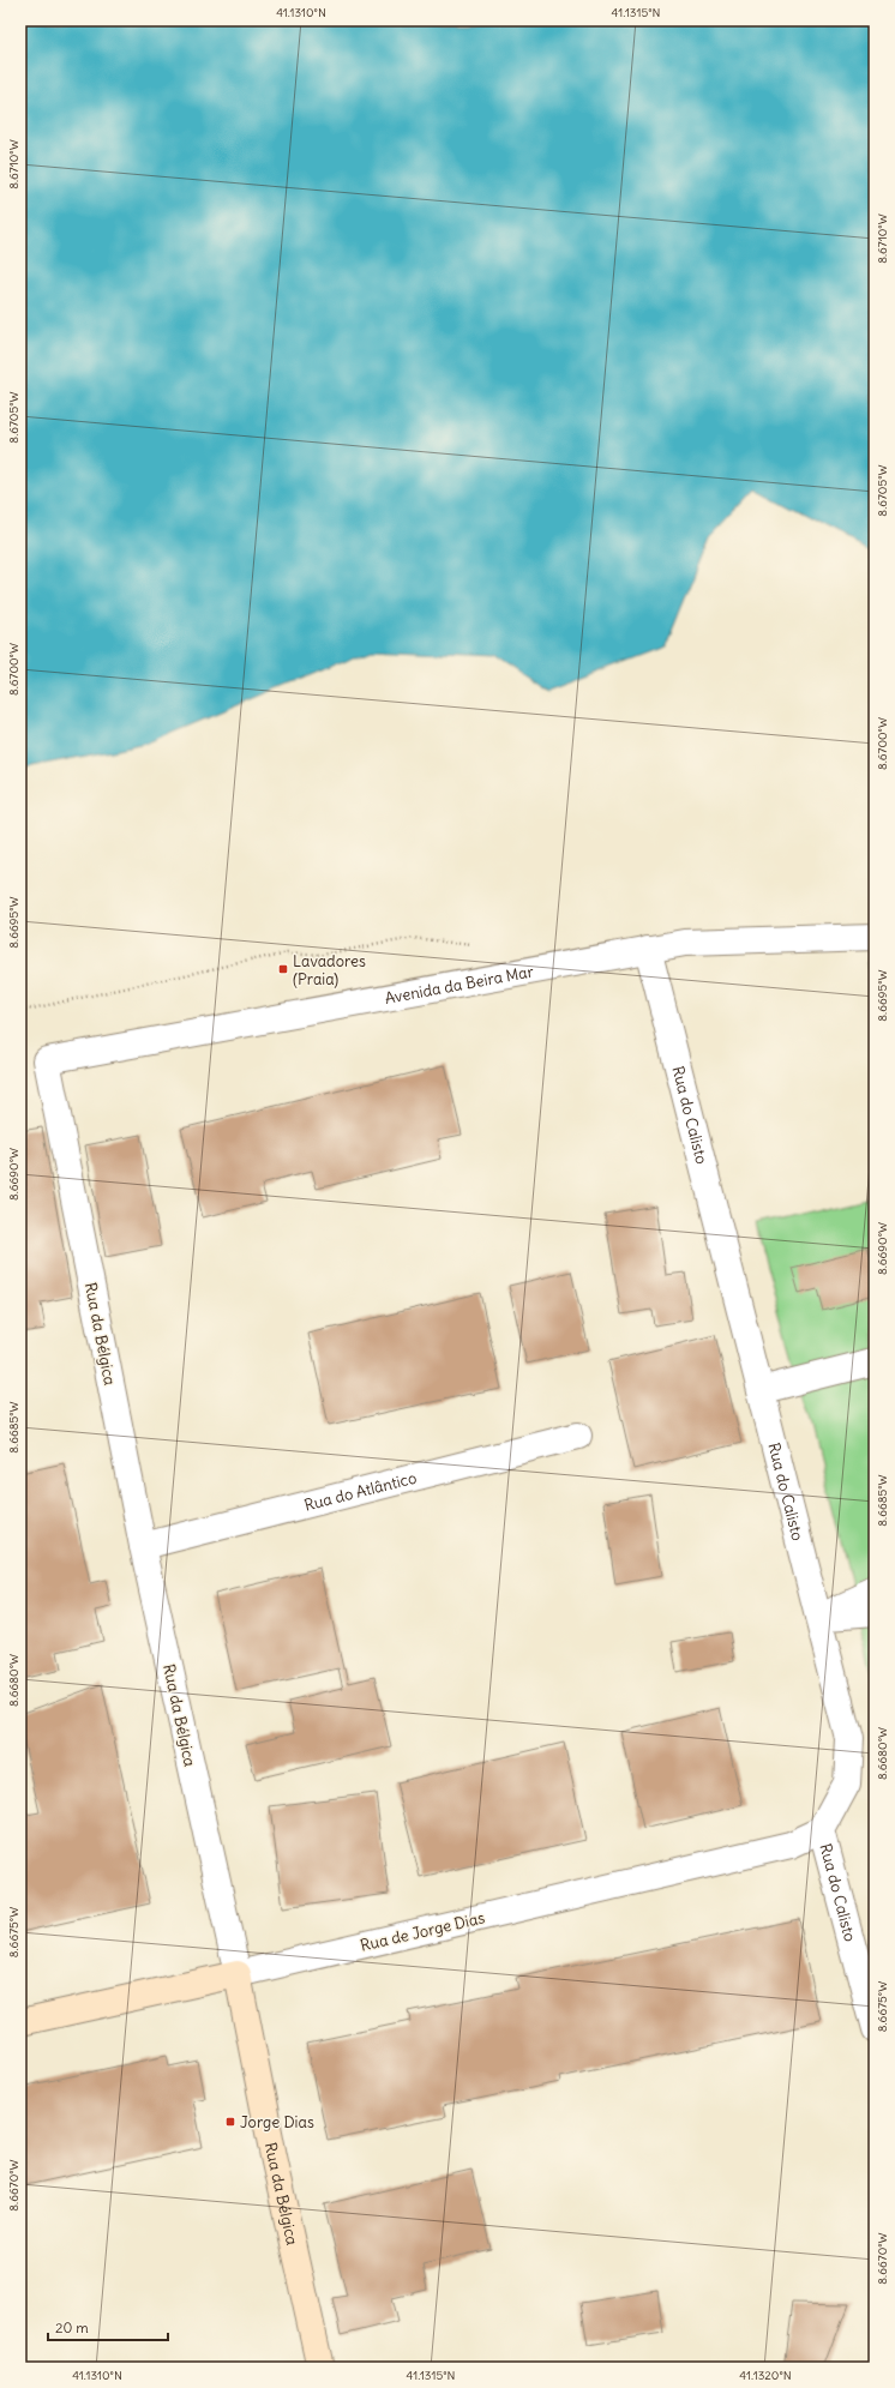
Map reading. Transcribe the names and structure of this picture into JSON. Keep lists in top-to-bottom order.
{
  "streets": {
    "main road": ["Rua da Bélgica", "Rua de Jorge Dias"],
    "street": ["Avenida da Beira Mar", "Rua do Calisto", "Rua do Atlântico"]
  },
  "crossings": [
    ["Avenida da Beira Mar", "Rua do Calisto"],
    ["Avenida da Beira Mar", "Rua da Bélgica"],
    ["Rua do Calisto", "Rua de Jorge Dias"],
    ["Rua da Bélgica", "Rua do Atlântico"],
    ["Rua da Bélgica", "Rua de Jorge Dias"]
  ],
  "places": {
    "transit": ["Lavadores (Praia)", "Jorge Dias"]
  },
  "scale_bar": "20 m",
  "coordinates": [
    "41.1310°N",
    "41.1315°N",
    "8.6710°W",
    "8.6705°W",
    "8.6700°W",
    "8.6695°W",
    "8.6690°W",
    "8.6685°W",
    "8.6680°W",
    "8.6675°W",
    "8.6670°W",
    "41.1320°N"
  ]
}
